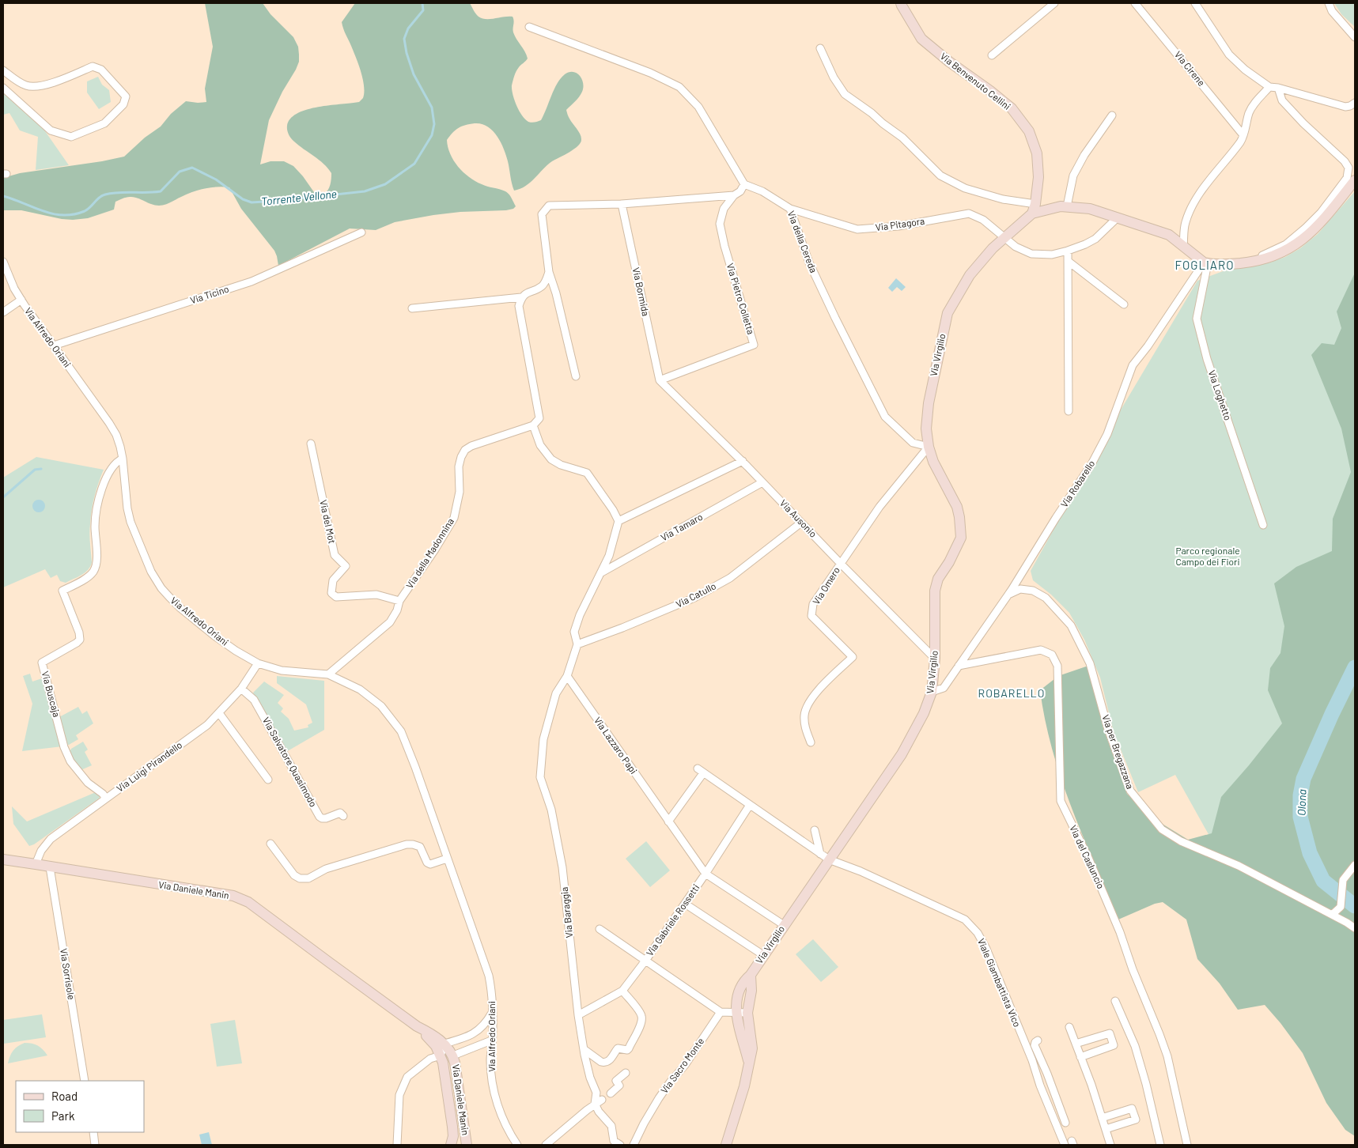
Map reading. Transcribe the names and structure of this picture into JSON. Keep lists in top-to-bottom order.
{
  "streets": {
    "main road": ["Via Benvenuto Cellini", "Via Virgilio", "Via Daniele Manin"],
    "street": [
      "Via Cirene",
      "Via Pitagora",
      "Via della Cereda",
      "Via Bormida",
      "Via Ticino",
      "Via Pietro Colletta",
      "Via Alfredo Oriani",
      "Via Loghetto",
      "Via Robarello",
      "Via Ausonio",
      "Via del Mot",
      "Via Tamaro",
      "Via della Madonnina",
      "Via Omero",
      "Via Catullo",
      "Via Buscaja",
      "Via Lazzaro Papi",
      "Via per Bregazzana",
      "Via Salvatore Quasimodo",
      "Via Luigi Pirandello",
      "Via del Casluncio",
      "Via Baraggia",
      "Via Gabriele Rossetti",
      "Via Sorrisole",
      "Viale Giambattista Vico",
      "Via Sacro Monte"
    ]
  },
  "crossings": [
    ["Via Benvenuto Cellini", "Via Virgilio"],
    ["Via Pitagora", "Via della Cereda"],
    ["Via Pitagora", "Via Virgilio"],
    ["Via della Cereda", "Via Pietro Colletta"],
    ["Via della Cereda", "Via Virgilio"],
    ["Via della Cereda", "Via Omero"],
    ["Via Bormida", "Via Pietro Colletta"],
    ["Via Bormida", "Via Ausonio"],
    ["Via Ticino", "Via Alfredo Oriani"],
    ["Via Pietro Colletta", "Via Ausonio"],
    ["Via Alfredo Oriani", "Via della Madonnina"],
    ["Via Alfredo Oriani", "Via Buscaja"],
    ["Via Alfredo Oriani", "Via Luigi Pirandello"],
    ["Via Virgilio", "Via Robarello"],
    ["Via Virgilio", "Via Ausonio"],
    ["Via Virgilio", "Via Omero"],
    ["Via Virgilio", "Via Lazzaro Papi"],
    ["Via Virgilio", "Viale Giambattista Vico"],
    ["Via Loghetto", "Via Robarello"],
    ["Via Robarello", "Via per Bregazzana"],
    ["Via Robarello", "Via del Casluncio"],
    ["Via Ausonio", "Via Tamaro"],
    ["Via Ausonio", "Via Omero"],
    ["Via Ausonio", "Via Catullo"],
    ["Via del Mot", "Via della Madonnina"],
    ["Via Buscaja", "Via Luigi Pirandello"],
    ["Via Lazzaro Papi", "Via Baraggia"],
    ["Via Lazzaro Papi", "Via Gabriele Rossetti"],
    ["Via Lazzaro Papi", "Viale Giambattista Vico"],
    ["Via Salvatore Quasimodo", "Via Luigi Pirandello"],
    ["Via Luigi Pirandello", "Via Daniele Manin"],
    ["Via Daniele Manin", "Via Sorrisole"],
    ["Via Baraggia", "Via Gabriele Rossetti"],
    ["Via Gabriele Rossetti", "Viale Giambattista Vico"]
  ],
  "districts": ["FOGLIARO", "ROBARELLO"],
  "water": ["Torrente Vellone", "Olona"],
  "parks": ["Parco regionale Campo dei Fiori"],
  "legend": ["Road", "Park"]
}
